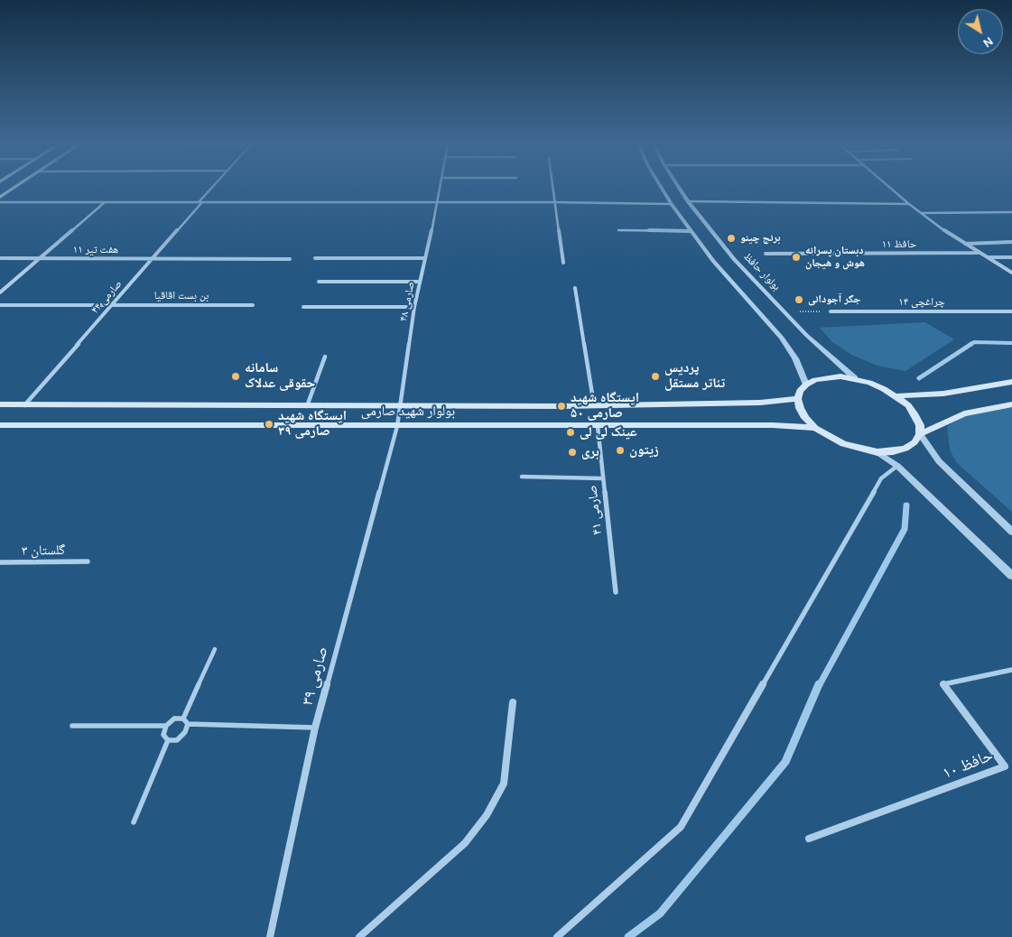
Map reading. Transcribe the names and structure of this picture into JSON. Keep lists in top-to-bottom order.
{
  "streets": {
    "main road": ["بولوار شهید صارمی"],
    "street": [
      "حافظ ۱۱",
      "هفت تیر ۱۱",
      "بولوار حافظ",
      "بن بست اقاقیا",
      "صارمی ۴۴",
      "صارمی ۴۸",
      "چراغچی ۱۴",
      "صارمی ۴۱",
      "گلستان ۳",
      "صارمی ۳۹",
      "حافظ ۱۰"
    ]
  },
  "crossings": [
    ["هفت تیر ۱۱", "صارمی ۴۴"],
    ["بن بست اقاقیا", "صارمی ۴۴"],
    ["صارمی ۴۴", "بولوار شهید صارمی"],
    ["صارمی ۴۸", "بولوار شهید صارمی"],
    ["صارمی ۴۸", "صارمی ۳۹"],
    ["بولوار شهید صارمی", "صارمی ۴۱"],
    ["بولوار شهید صارمی", "صارمی ۳۹"]
  ],
  "places": [
    "برنج چینو",
    "دبستان پسرانه هوش و هیجان",
    "جگر آجودانی",
    "سامانه حقوقی عدلاک",
    "پردیس تئاتر مستقل",
    "ایستگاه شهید صارمی ۵۰",
    "ایستگاه شهید صارمی ۳۹",
    "عینک لی لی",
    "زیتون",
    "بری"
  ],
  "north": "bottom right"
}
